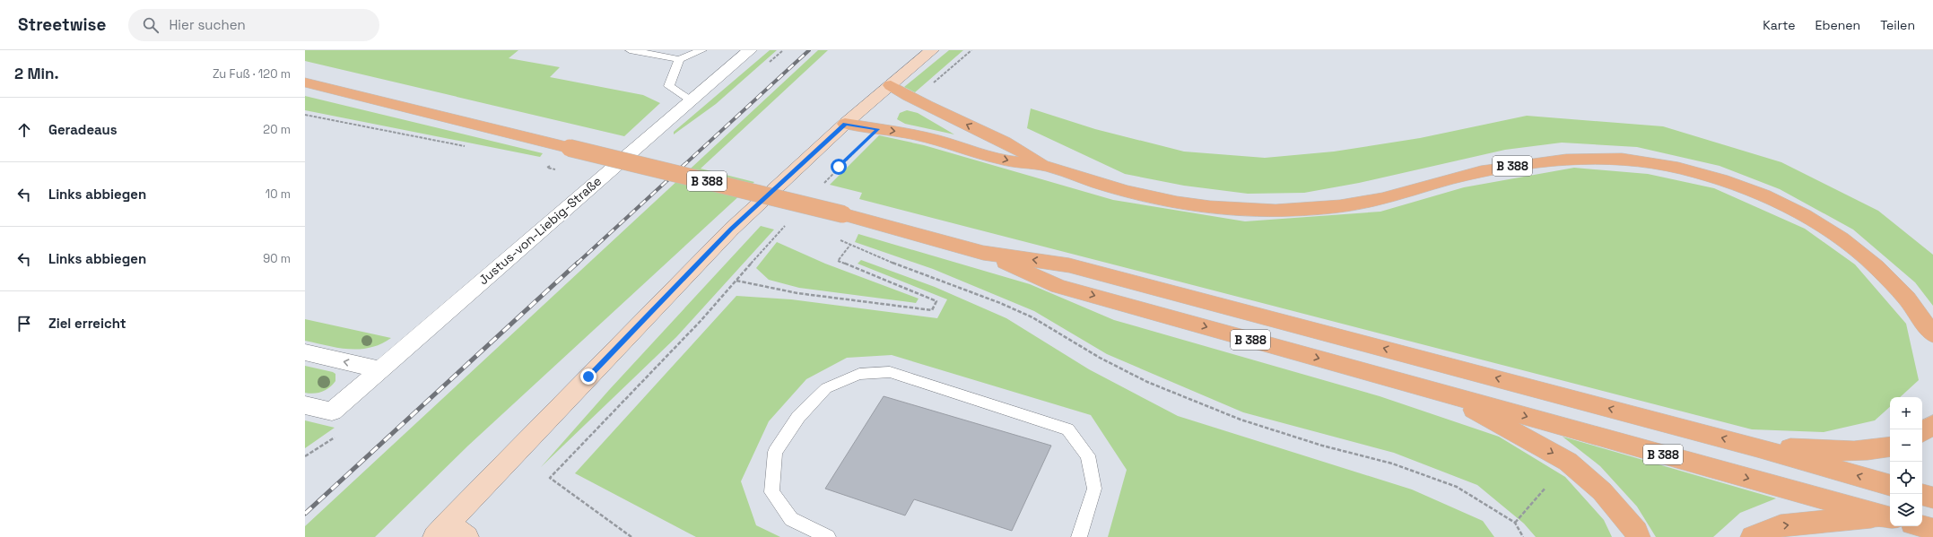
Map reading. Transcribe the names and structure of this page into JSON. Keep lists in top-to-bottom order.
{
  "streets": {
    "main road": ["B 388"],
    "street": ["Justus-von-Liebig-Straße"]
  },
  "page": {
    "header": "Streetwise",
    "search": "Hier suchen",
    "nav": ["Karte", "Ebenen", "Teilen"],
    "heading": ["2 Min.", "Zu Fuß · 120 m"],
    "list": [
      ["Geradeaus", "20 m"],
      ["Links abbiegen", "10 m"],
      ["Links abbiegen", "90 m"],
      "Ziel erreicht"
    ],
    "map_buttons": ["+", "−"]
  }
}
